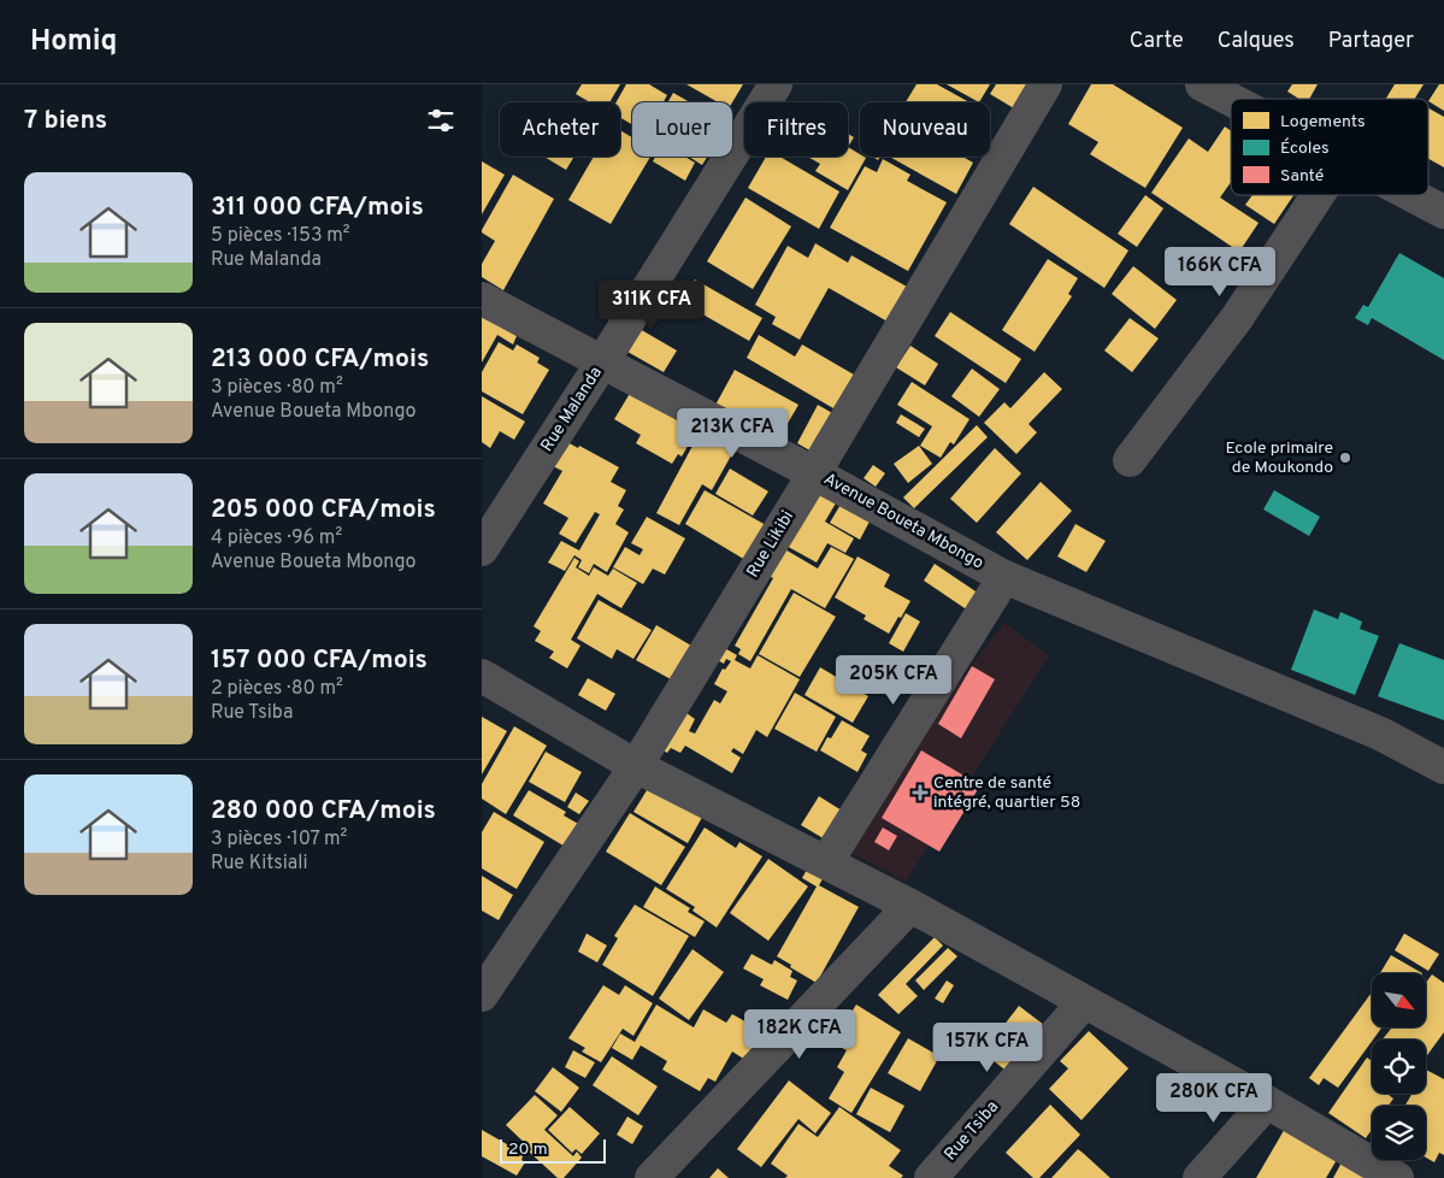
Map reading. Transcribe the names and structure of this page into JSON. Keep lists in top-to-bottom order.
{
  "streets": {
    "street": [
      "Rue Malanda",
      "Avenue Boueta Mbongo",
      "Rue Likibi",
      "Rue Tsiba"
    ]
  },
  "crossings": [
    ["Rue Malanda", "Avenue Boueta Mbongo"],
    ["Avenue Boueta Mbongo", "Rue Likibi"]
  ],
  "places": {
    "other": ["Ecole primaire de Moukondo"],
    "health": ["Centre de santé intégré, quartier 58"]
  },
  "legend": ["Logements", "Écoles", "Santé"],
  "scale_bar": "20 m",
  "north": "bottom right",
  "page": {
    "header": "Homiq",
    "nav": ["Carte", "Calques", "Partager"],
    "heading": "7 biens",
    "chip": [
      "Acheter",
      "Louer",
      "Filtres",
      "Nouveau"
    ],
    "list": [
      {
        "name": "311 000 CFA/mois",
        "note": "5 pièces · 153 m² · Rue Malanda"
      },
      {
        "name": "213 000 CFA/mois",
        "note": "3 pièces · 80 m² · Avenue Boueta Mbongo"
      },
      {
        "name": "205 000 CFA/mois",
        "note": "4 pièces · 96 m² · Avenue Boueta Mbongo"
      },
      {
        "name": "157 000 CFA/mois",
        "note": "2 pièces · 80 m² · Rue Tsiba"
      },
      {
        "name": "280 000 CFA/mois",
        "note": "3 pièces · 107 m² · Rue Kitsiali"
      }
    ],
    "price": [
      "166K CFA",
      "311K CFA",
      "213K CFA",
      "205K CFA",
      "182K CFA",
      "157K CFA",
      "280K CFA"
    ],
    "scale": "20 m"
  }
}
